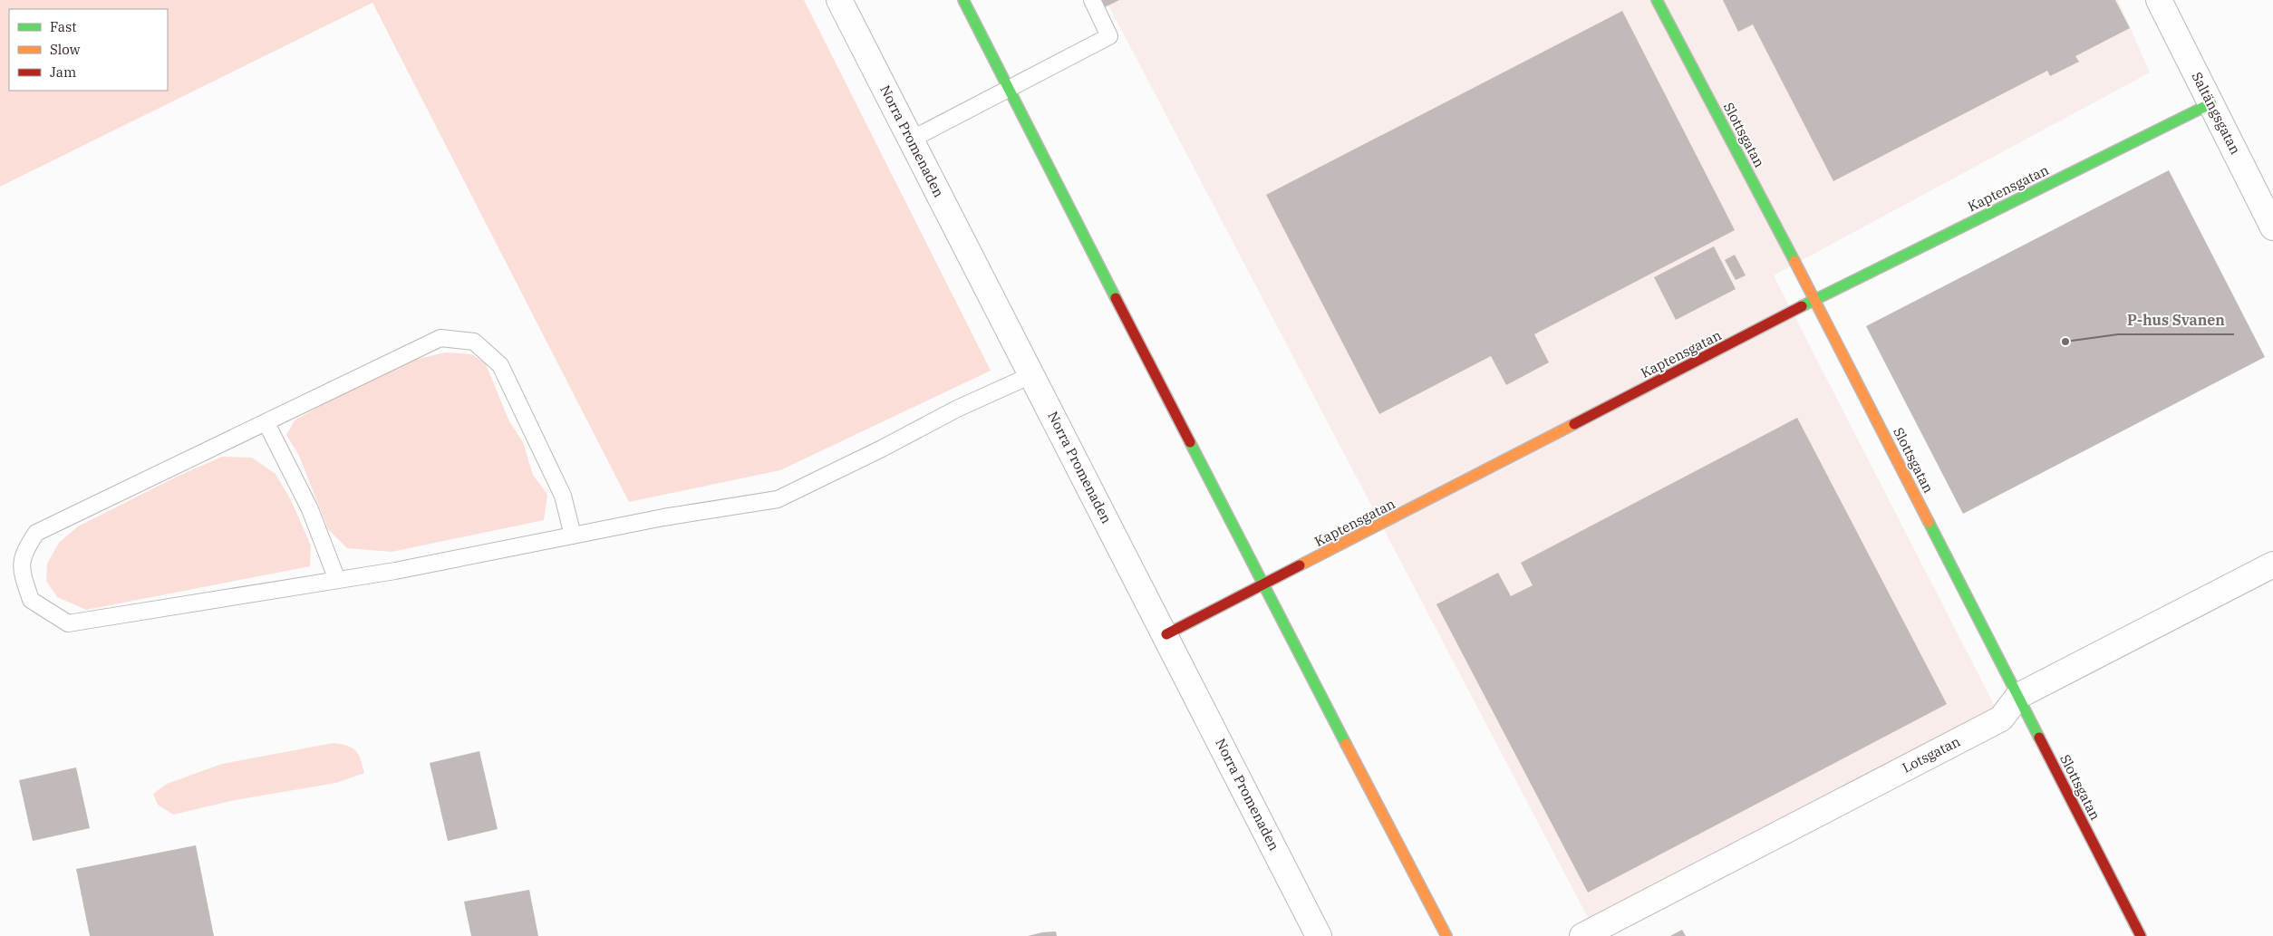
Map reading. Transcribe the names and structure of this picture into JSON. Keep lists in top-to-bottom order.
{
  "streets": {
    "street": [
      "Saltängsgatan",
      "Slottsgatan",
      "Norra Promenaden",
      "Kaptensgatan",
      "Lotsgatan"
    ]
  },
  "crossings": [
    ["Saltängsgatan", "Kaptensgatan"],
    ["Slottsgatan", "Kaptensgatan"],
    ["Slottsgatan", "Lotsgatan"],
    ["Norra Promenaden", "Kaptensgatan"]
  ],
  "places": ["P-hus Svanen"],
  "legend": ["Fast", "Slow", "Jam"]
}
